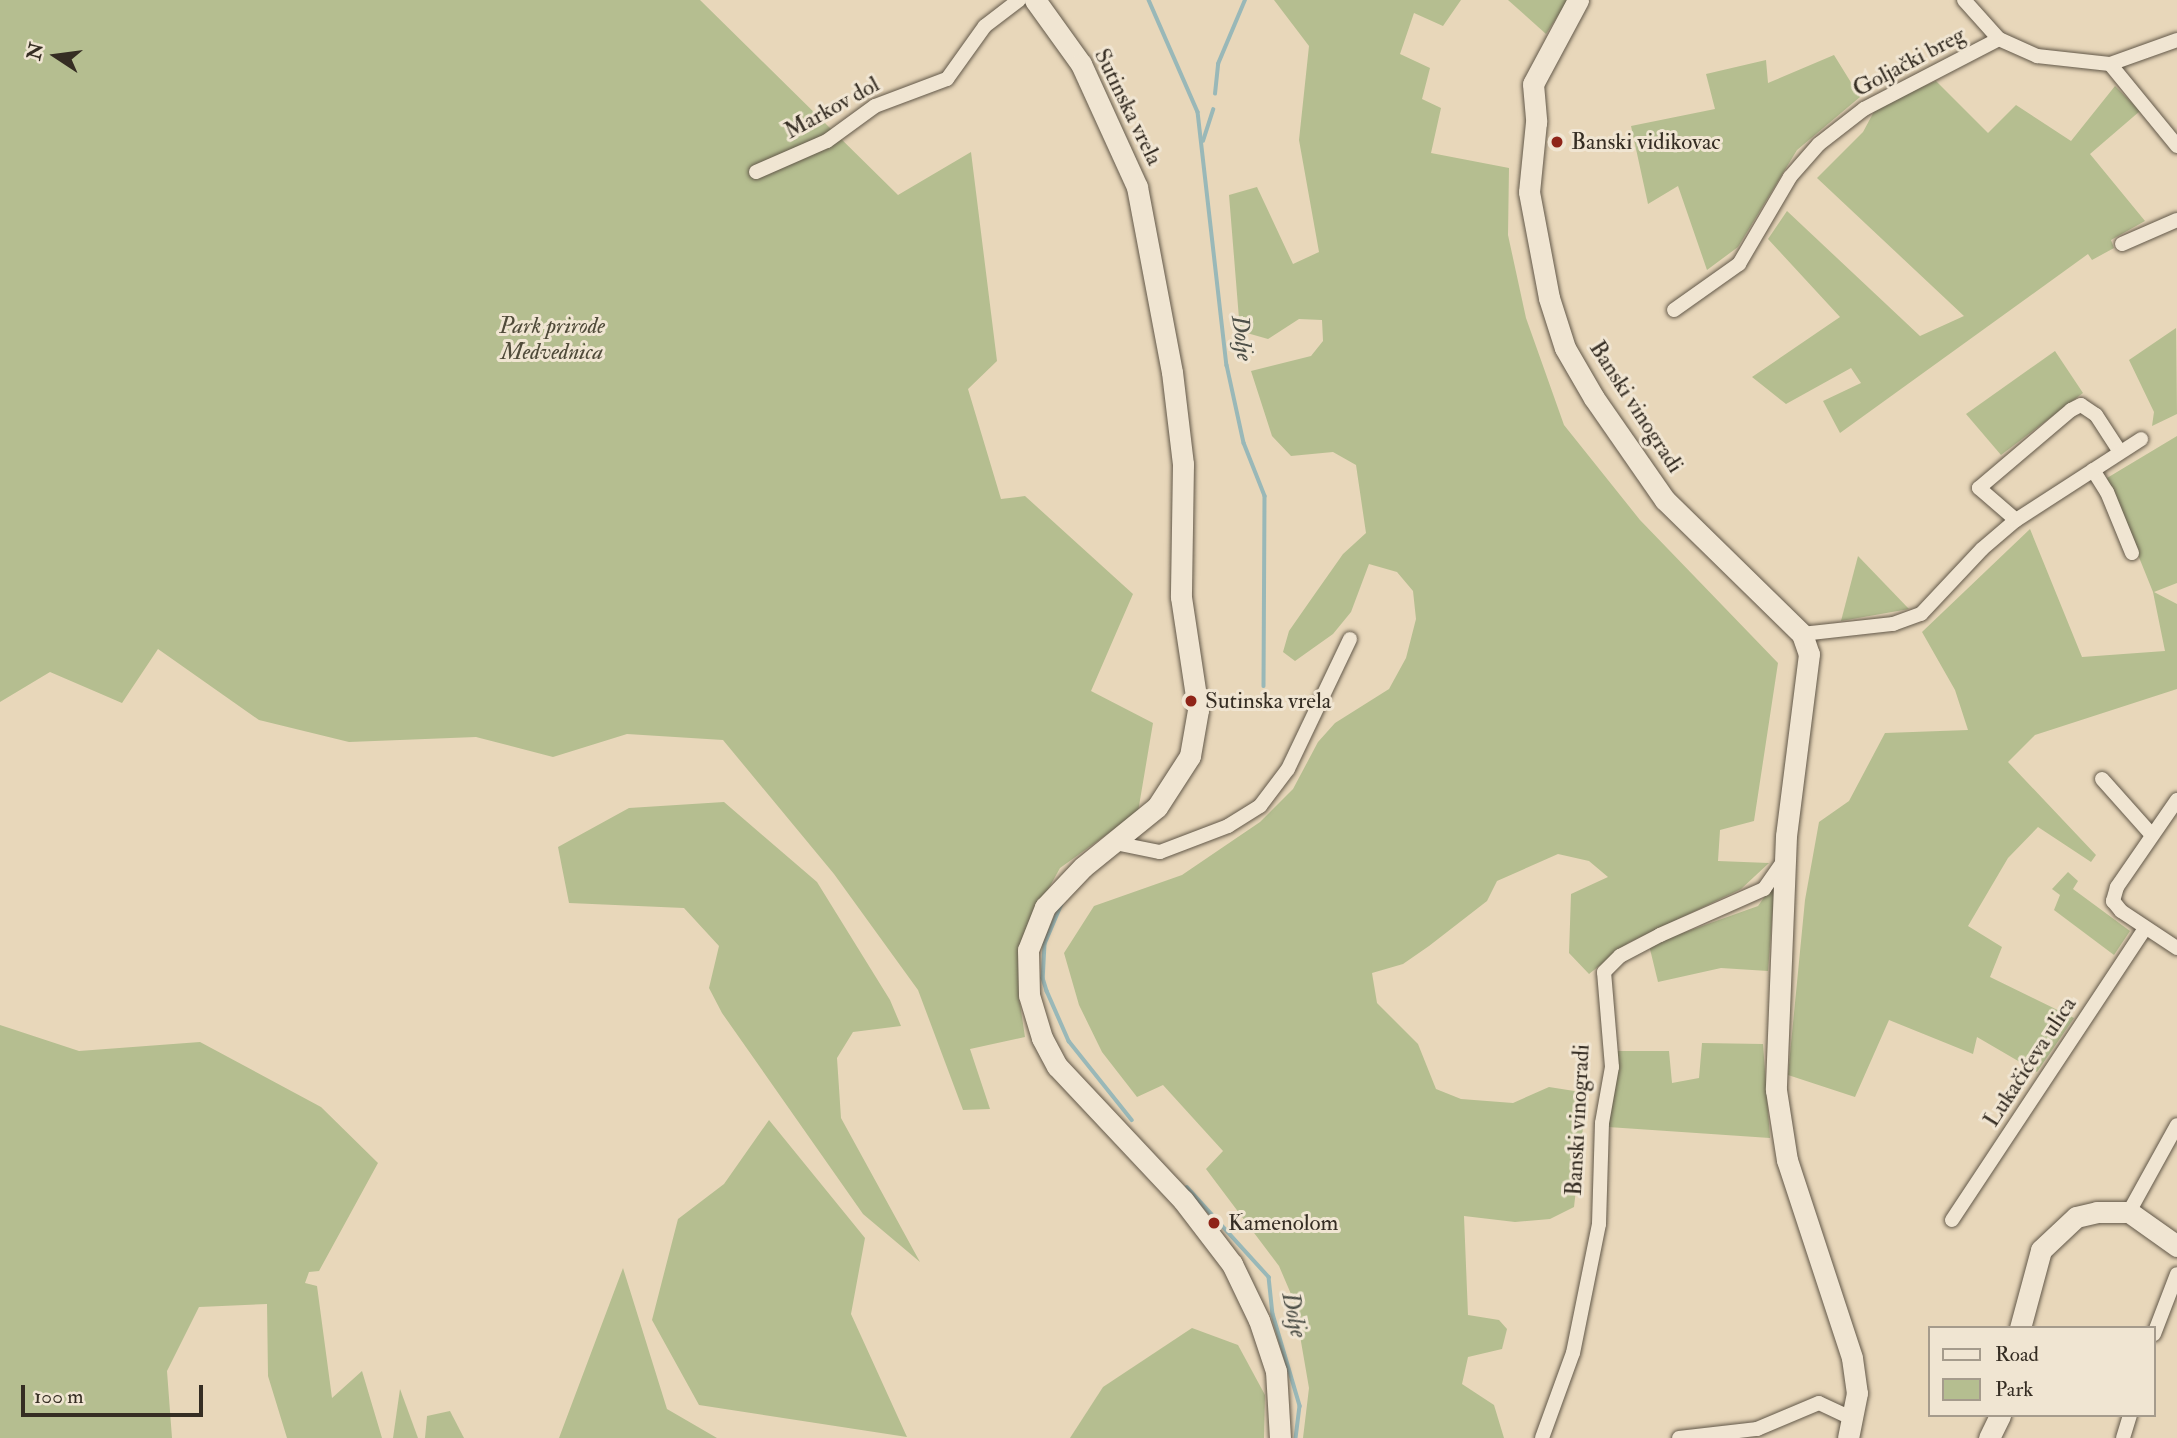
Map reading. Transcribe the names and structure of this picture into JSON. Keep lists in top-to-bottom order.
{
  "streets": {
    "street": [
      "Goljački breg",
      "Sutinska vrela",
      "Markov dol",
      "Banski vinogradi",
      "Lukačićeva ulica"
    ]
  },
  "water": ["Dolje"],
  "parks": ["Park prirode Medvednica"],
  "places": ["Banski vidikovac", "Sutinska vrela", "Kamenolom"],
  "legend": ["Road", "Park"],
  "scale_bar": "100 m",
  "north": "left"
}
